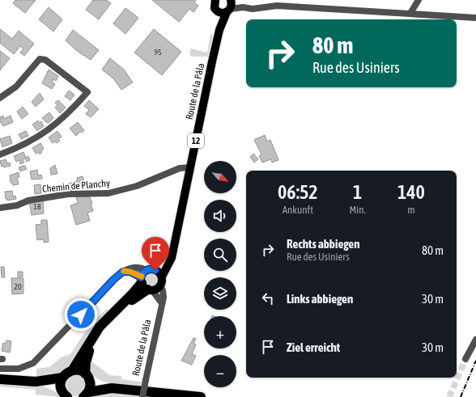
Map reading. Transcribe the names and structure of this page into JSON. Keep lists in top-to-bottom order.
{
  "streets": {
    "main road": ["Route de la Pâla", "12"],
    "street": ["Chemin de Planchy"]
  },
  "crossings": [
    ["Route de la Pâla", "12"],
    ["Route de la Pâla", "Chemin de Planchy"]
  ],
  "house_numbers": ["95", "18", "20"],
  "north": "bottom right",
  "page": {
    "turn": ["80 m", "Rue des Usiniers"],
    "map_buttons": ["+", "−"],
    "eta": [
      "06:52",
      "Ankunft",
      "1",
      "Min.",
      "140",
      "m"
    ],
    "list": [
      {
        "name": "Rechts abbiegen",
        "note": "Rue des Usiniers",
        "value": "80 m"
      },
      {
        "name": "Links abbiegen",
        "value": "30 m"
      },
      {
        "name": "Ziel erreicht",
        "value": "30 m"
      }
    ]
  }
}
